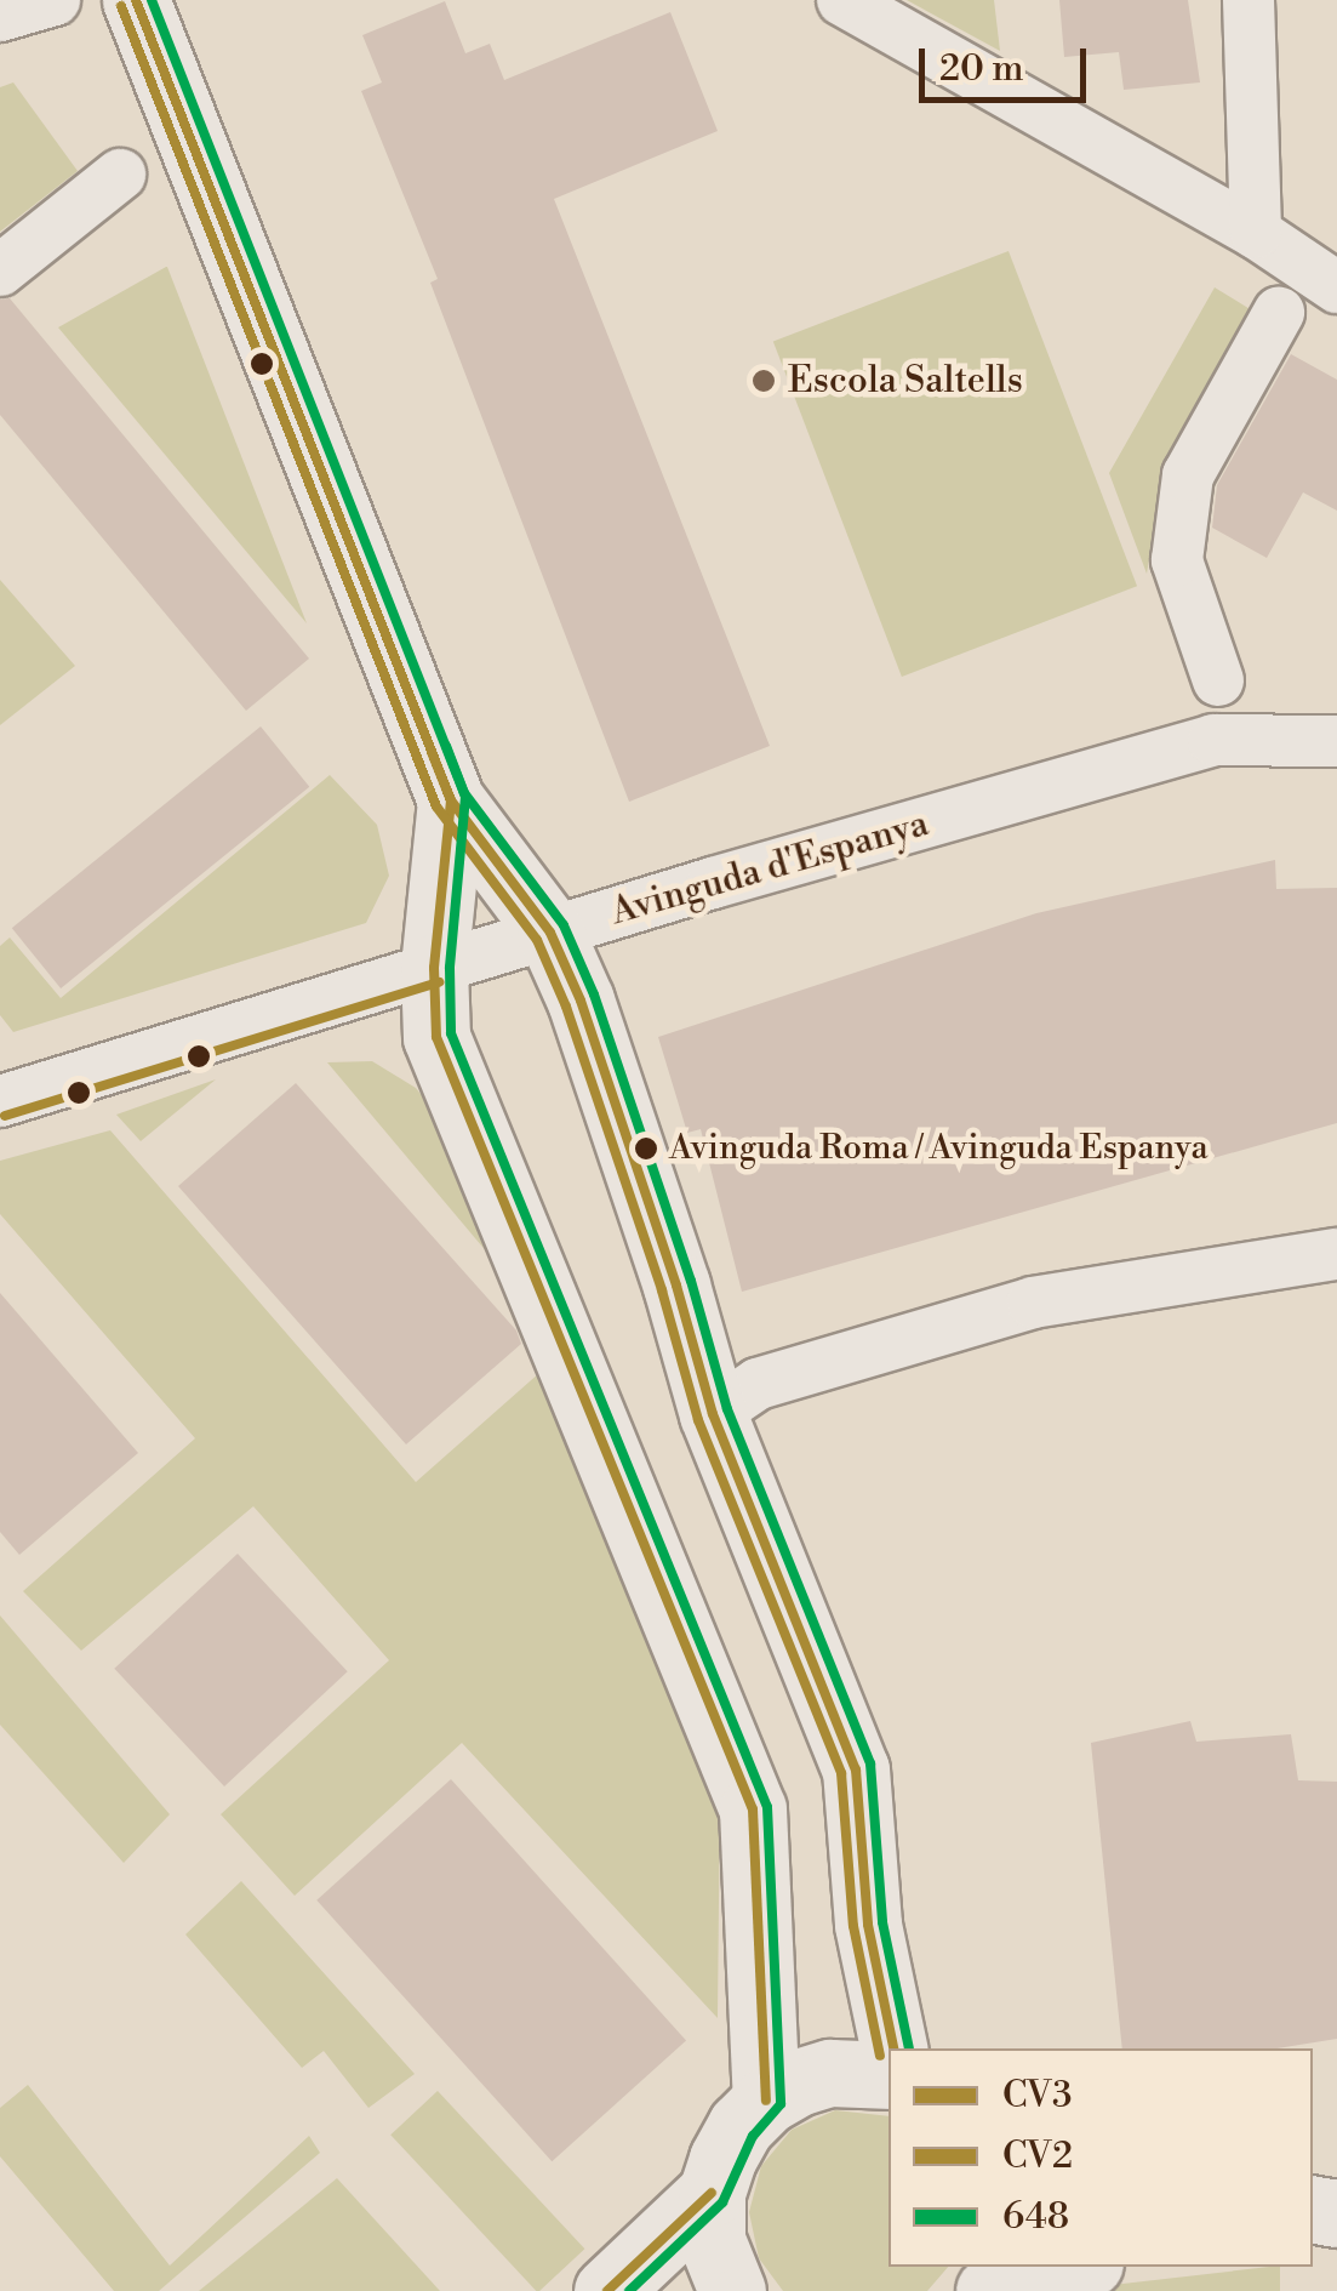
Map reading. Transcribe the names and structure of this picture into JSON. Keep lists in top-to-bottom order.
{
  "streets": {
    "street": ["Avinguda d'Espanya"]
  },
  "places": ["Escola Saltells", "Avinguda Roma / Avinguda Espanya"],
  "lines": ["transit line CV3", "transit line 648", "transit line CV2"],
  "legend": ["CV3", "CV2", "648"],
  "scale_bar": "20 m"
}
